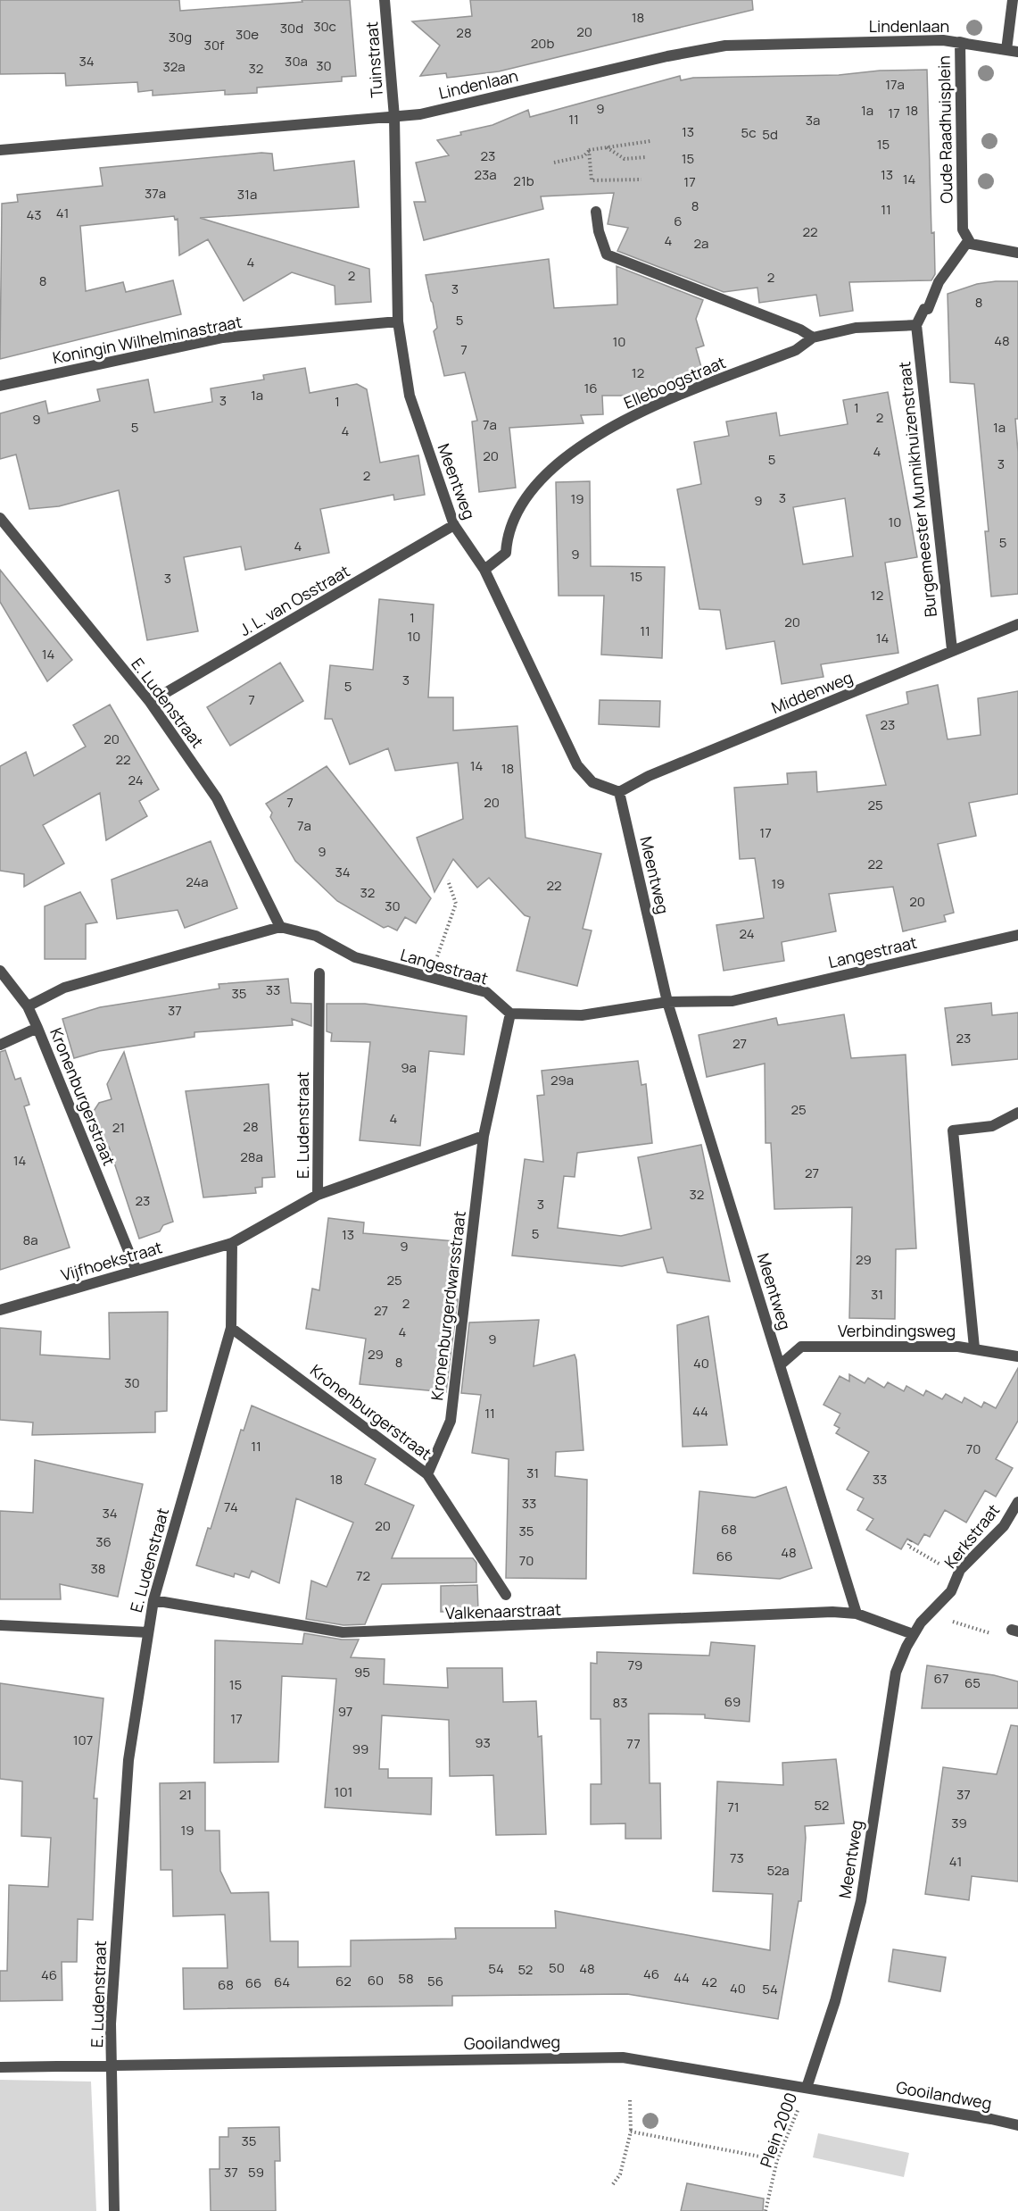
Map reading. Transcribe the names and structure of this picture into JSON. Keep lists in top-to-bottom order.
{
  "streets": {
    "street": [
      "Lindenlaan",
      "Tuinstraat",
      "Oude Raadhuisplein",
      "Koningin Wilhelminastraat",
      "Elleboogstraat",
      "Meentweg",
      "Burgemeester Munnikhuizenstraat",
      "J. L. van Osstraat",
      "Middenweg",
      "E. Ludenstraat",
      "Langestraat",
      "Kronenburgerstraat",
      "Vijfhoekstraat",
      "Kronenburgerdwarsstraat",
      "Verbindingsweg",
      "Kerkstraat",
      "Valkenaarstraat",
      "Gooilandweg"
    ],
    "path": ["Plein 2000"]
  },
  "crossings": [
    ["Lindenlaan", "Tuinstraat"],
    ["Lindenlaan", "Oude Raadhuisplein"],
    ["Lindenlaan", "Meentweg"],
    ["Tuinstraat", "Meentweg"],
    ["Koningin Wilhelminastraat", "Meentweg"],
    ["Elleboogstraat", "Meentweg"],
    ["Elleboogstraat", "Burgemeester Munnikhuizenstraat"],
    ["Meentweg", "J. L. van Osstraat"],
    ["Meentweg", "Middenweg"],
    ["Meentweg", "Langestraat"],
    ["Meentweg", "Verbindingsweg"],
    ["Meentweg", "Kerkstraat"],
    ["Meentweg", "Valkenaarstraat"],
    ["Meentweg", "Gooilandweg"],
    ["Meentweg", "Plein 2000"],
    ["Burgemeester Munnikhuizenstraat", "Middenweg"],
    ["J. L. van Osstraat", "E. Ludenstraat"],
    ["E. Ludenstraat", "Langestraat"],
    ["E. Ludenstraat", "Kronenburgerstraat"],
    ["E. Ludenstraat", "Vijfhoekstraat"],
    ["E. Ludenstraat", "Valkenaarstraat"],
    ["E. Ludenstraat", "Gooilandweg"],
    ["Langestraat", "Kronenburgerstraat"],
    ["Kronenburgerstraat", "Vijfhoekstraat"],
    ["Kronenburgerstraat", "Kronenburgerdwarsstraat"],
    ["Gooilandweg", "Plein 2000"]
  ],
  "house_numbers": [
    "18",
    "30c",
    "30d",
    "20",
    "28",
    "30e",
    "30g",
    "20b",
    "30f",
    "34",
    "30a",
    "30",
    "32a",
    "32",
    "17a",
    "9",
    "1a",
    "18",
    "17",
    "11",
    "3a",
    "13",
    "5c",
    "5d",
    "15",
    "23",
    "15",
    "23a",
    "13",
    "14",
    "21b",
    "17",
    "37a",
    "31a",
    "8",
    "11",
    "41",
    "43",
    "6",
    "22",
    "4",
    "2a",
    "4",
    "2",
    "2",
    "8",
    "3",
    "8",
    "5",
    "48",
    "10",
    "7",
    "12",
    "16",
    "1a",
    "3",
    "1",
    "1",
    "2",
    "9",
    "7a",
    "5",
    "1a",
    "4",
    "4",
    "20",
    "5",
    "3",
    "2",
    "3",
    "19",
    "9",
    "10",
    "5",
    "4",
    "9",
    "15",
    "3",
    "12",
    "1",
    "20",
    "11",
    "10",
    "14",
    "14",
    "3",
    "5",
    "7",
    "23",
    "20",
    "22",
    "14",
    "18",
    "24",
    "7",
    "20",
    "25",
    "7a",
    "17",
    "9",
    "22",
    "34",
    "24a",
    "19",
    "22",
    "32",
    "20",
    "30",
    "24",
    "33",
    "35",
    "37",
    "23",
    "27",
    "9a",
    "29a",
    "25",
    "4",
    "28",
    "21",
    "28a",
    "14",
    "27",
    "32",
    "23",
    "3",
    "5",
    "13",
    "8a",
    "9",
    "29",
    "25",
    "31",
    "2",
    "27",
    "4",
    "9",
    "29",
    "8",
    "40",
    "30",
    "44",
    "11",
    "11",
    "70",
    "31",
    "18",
    "33",
    "33",
    "74",
    "34",
    "20",
    "68",
    "35",
    "36",
    "48",
    "66",
    "70",
    "38",
    "72",
    "79",
    "95",
    "67",
    "65",
    "15",
    "69",
    "83",
    "97",
    "17",
    "107",
    "93",
    "77",
    "99",
    "101",
    "21",
    "37",
    "52",
    "71",
    "39",
    "19",
    "73",
    "41",
    "52a",
    "50",
    "54",
    "48",
    "52",
    "46",
    "46",
    "44",
    "58",
    "60",
    "62",
    "56",
    "64",
    "42",
    "66",
    "68",
    "40",
    "54",
    "35",
    "37",
    "59"
  ]
}
